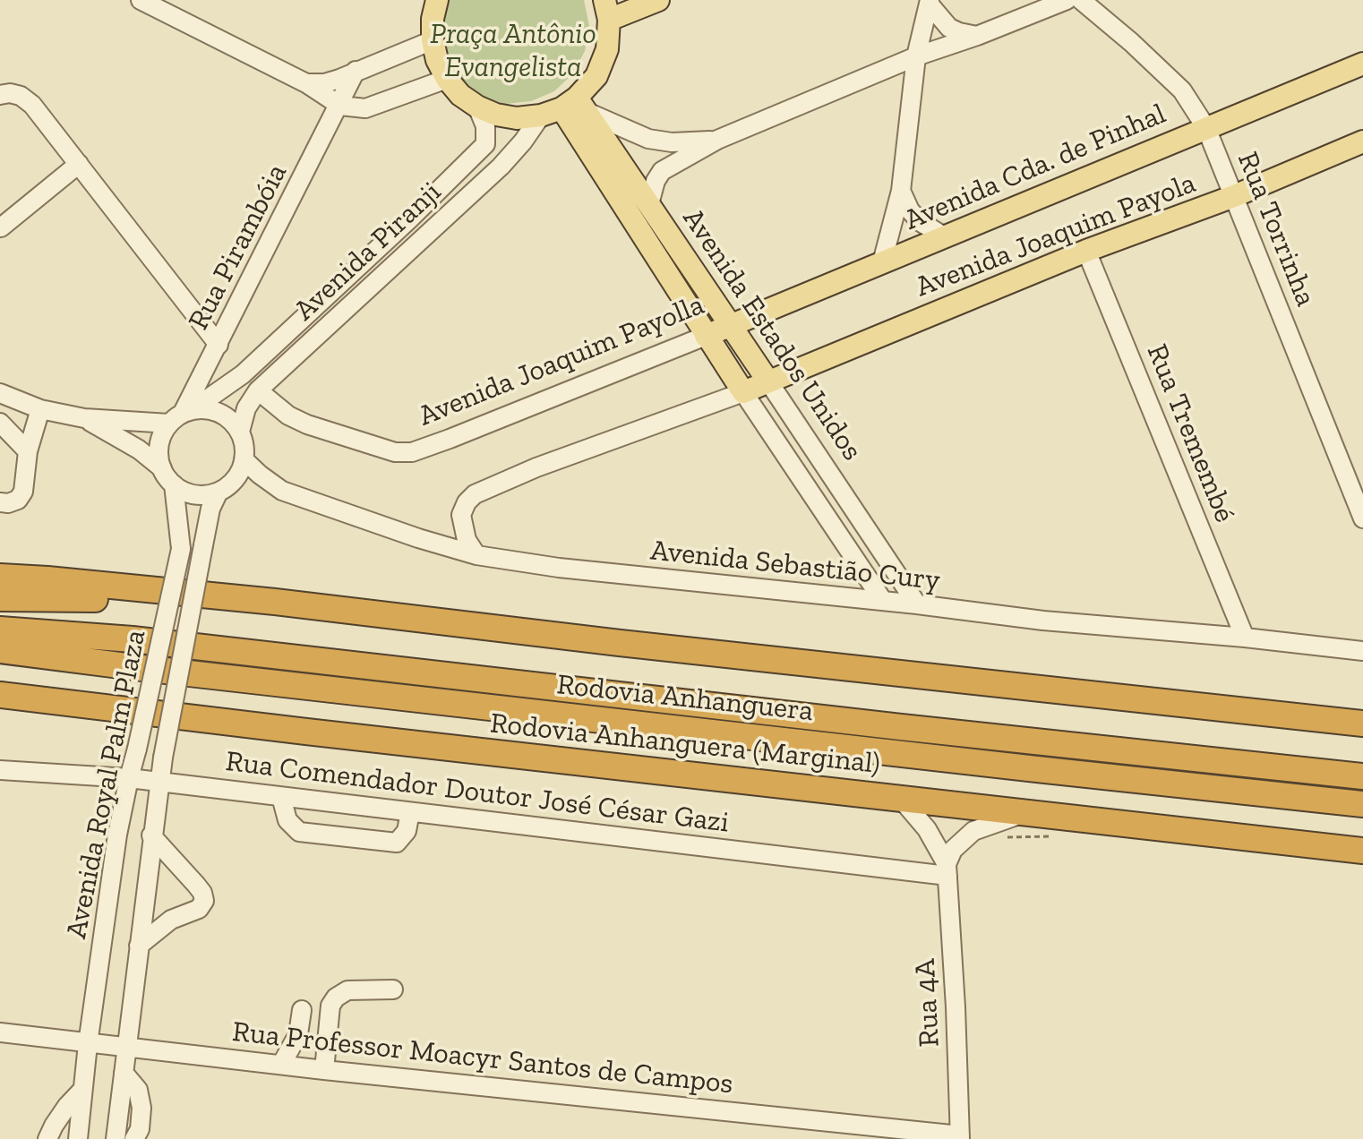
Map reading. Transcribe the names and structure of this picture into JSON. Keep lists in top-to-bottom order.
{
  "streets": {
    "highway": ["Rodovia Anhanguera", "Rodovia Anhanguera (Marginal)"],
    "main road": [
      "Avenida Cda. de Pinhal",
      "Avenida Joaquim Payola",
      "Avenida Estados Unidos",
      "Avenida Joaquim Payolla"
    ],
    "street": [
      "Rua Torrinha",
      "Rua Pirambóia",
      "Avenida Piranji",
      "Rua Tremembé",
      "Avenida Sebastião Cury",
      "Avenida Royal Palm Plaza",
      "Rua Comendador Doutor José César Gazi",
      "Rua 4A",
      "Rua Professor Moacyr Santos de Campos"
    ]
  },
  "crossings": [
    ["Avenida Cda. de Pinhal", "Rua Torrinha"],
    ["Avenida Cda. de Pinhal", "Avenida Estados Unidos"],
    ["Avenida Cda. de Pinhal", "Avenida Joaquim Payolla"],
    ["Rua Torrinha", "Avenida Joaquim Payola"],
    ["Avenida Joaquim Payola", "Avenida Estados Unidos"],
    ["Avenida Joaquim Payola", "Rua Tremembé"],
    ["Rua Pirambóia", "Avenida Piranji"],
    ["Rua Pirambóia", "Avenida Sebastião Cury"],
    ["Rua Pirambóia", "Avenida Royal Palm Plaza"],
    ["Avenida Piranji", "Avenida Estados Unidos"],
    ["Avenida Piranji", "Avenida Joaquim Payolla"],
    ["Avenida Piranji", "Avenida Sebastião Cury"],
    ["Avenida Piranji", "Avenida Royal Palm Plaza"],
    ["Avenida Estados Unidos", "Avenida Joaquim Payolla"],
    ["Avenida Estados Unidos", "Avenida Sebastião Cury"],
    ["Rua Tremembé", "Avenida Sebastião Cury"],
    ["Avenida Sebastião Cury", "Avenida Royal Palm Plaza"],
    ["Rodovia Anhanguera (Marginal)", "Rua 4A"],
    ["Avenida Royal Palm Plaza", "Rua Comendador Doutor José César Gazi"],
    ["Avenida Royal Palm Plaza", "Rua Professor Moacyr Santos de Campos"],
    ["Rua Comendador Doutor José César Gazi", "Rua 4A"],
    ["Rua 4A", "Rua Professor Moacyr Santos de Campos"]
  ],
  "parks": ["Praça Antônio Evangelista"]
}
